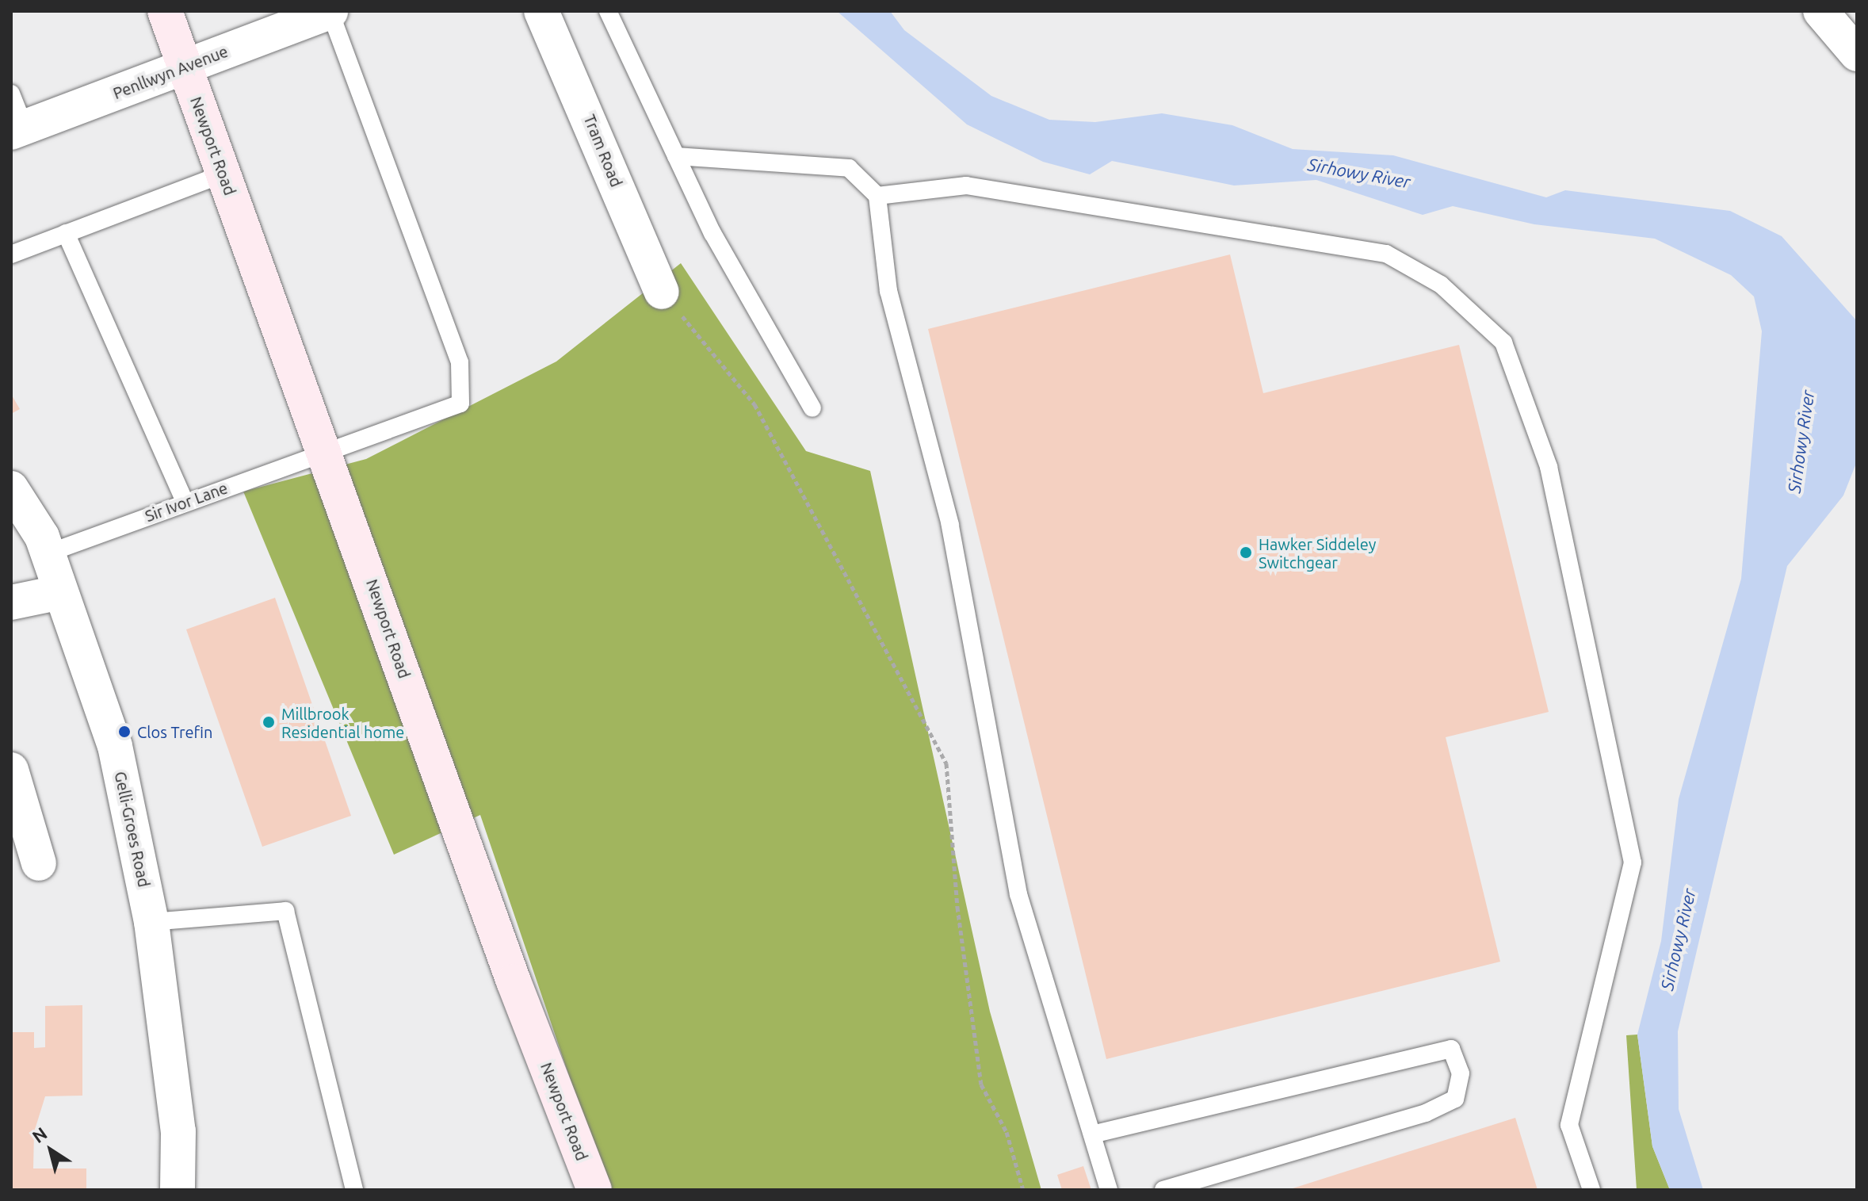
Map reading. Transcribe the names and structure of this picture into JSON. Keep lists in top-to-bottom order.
{
  "streets": {
    "main road": ["Newport Road"],
    "street": ["Penllwyn Avenue", "Tram Road", "Gelli-Groes Road"],
    "lane": ["Sir Ivor Lane"]
  },
  "crossings": [
    ["Penllwyn Avenue", "Newport Road"],
    ["Penllwyn Avenue", "Sir Ivor Lane"],
    ["Newport Road", "Sir Ivor Lane"],
    ["Sir Ivor Lane", "Gelli-Groes Road"]
  ],
  "water": ["Sirhowy River"],
  "places": ["Hawker Siddeley Switchgear", "Millbrook Residential home", "Clos Trefin"],
  "north": "top left"
}
